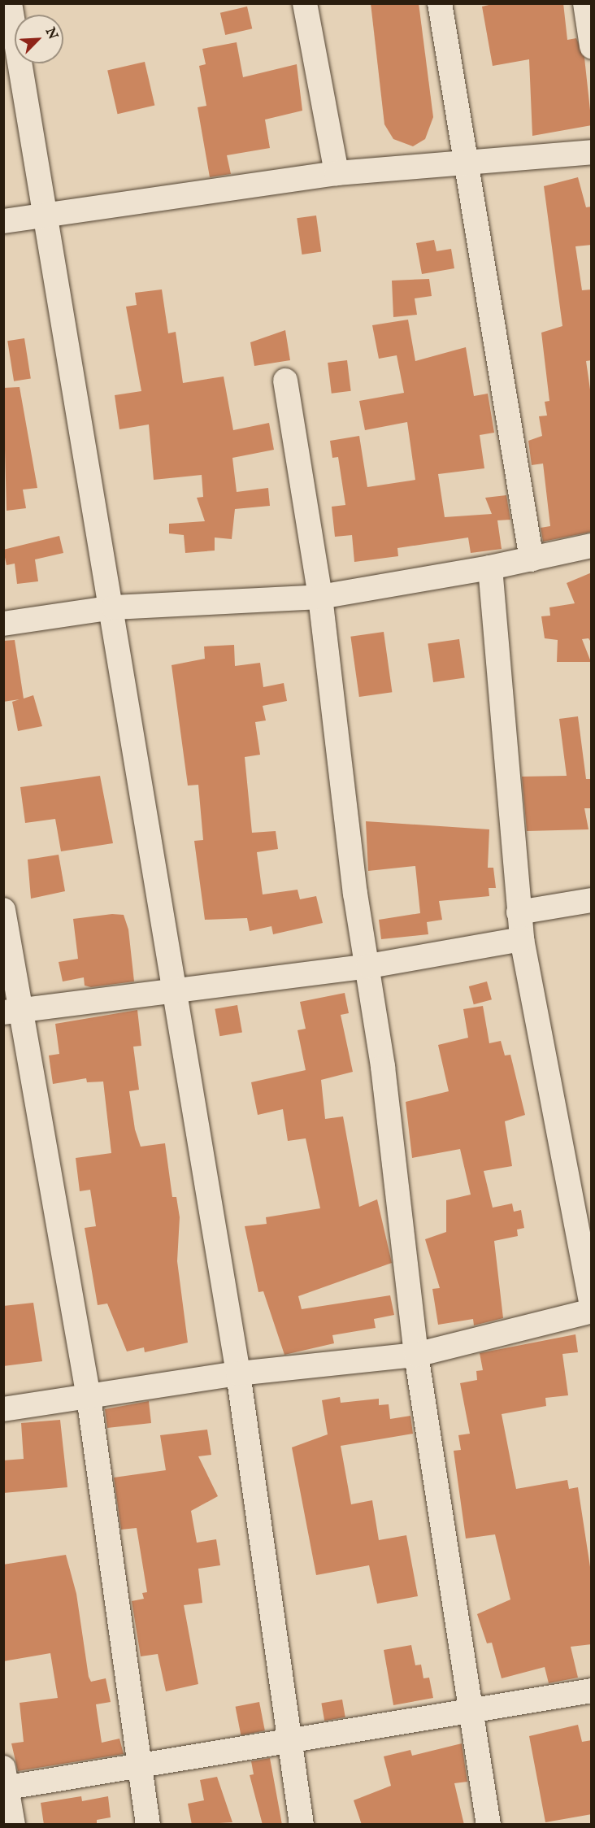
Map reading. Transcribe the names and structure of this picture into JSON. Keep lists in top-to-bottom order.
{
  "north": "top right"
}
